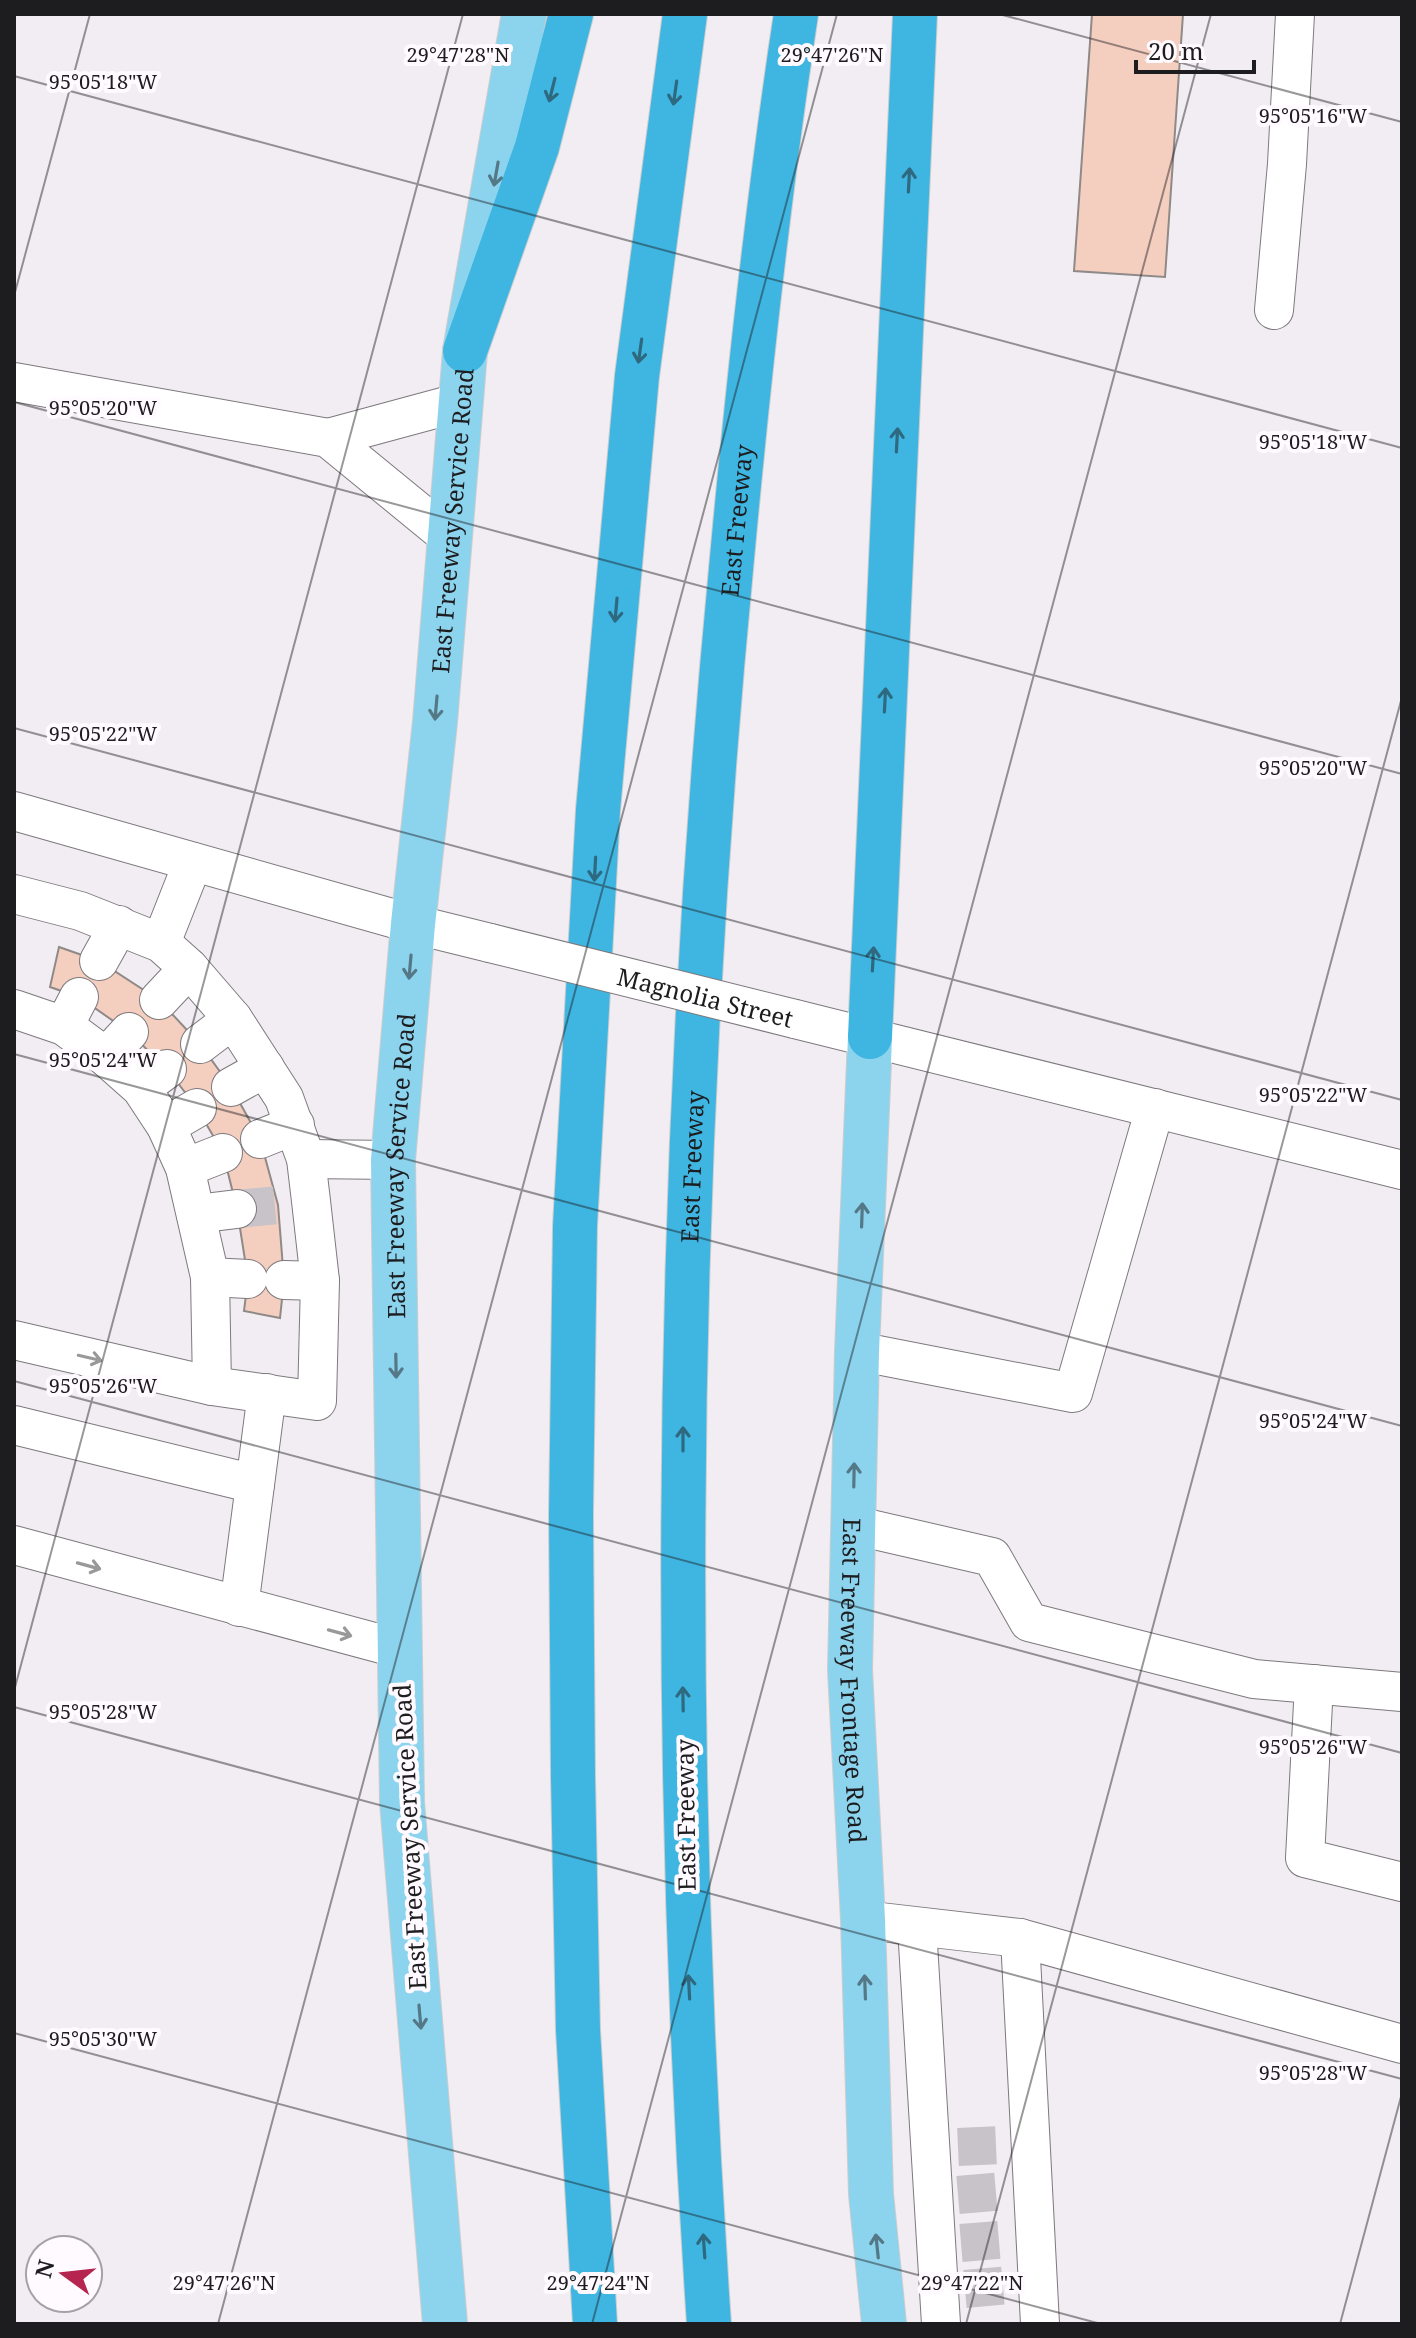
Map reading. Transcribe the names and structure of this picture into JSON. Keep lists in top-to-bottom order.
{
  "streets": {
    "highway": ["East Freeway"],
    "main road": ["East Freeway Service Road", "East Freeway Frontage Road"],
    "street": ["Magnolia Street"]
  },
  "crossings": [
    ["East Freeway Service Road", "Magnolia Street"],
    ["Magnolia Street", "East Freeway Frontage Road"]
  ],
  "one_way": ["East Freeway Service Road", "East Freeway Frontage Road"],
  "scale_bar": "20 m",
  "north": "left",
  "coordinates": [
    "29°47'28\"N",
    "29°47'26\"N",
    "95°05'18\"W",
    "95°05'16\"W",
    "95°05'20\"W",
    "95°05'22\"W",
    "95°05'24\"W",
    "95°05'26\"W",
    "95°05'28\"W",
    "95°05'30\"W",
    "29°47'24\"N",
    "29°47'22\"N"
  ]
}
